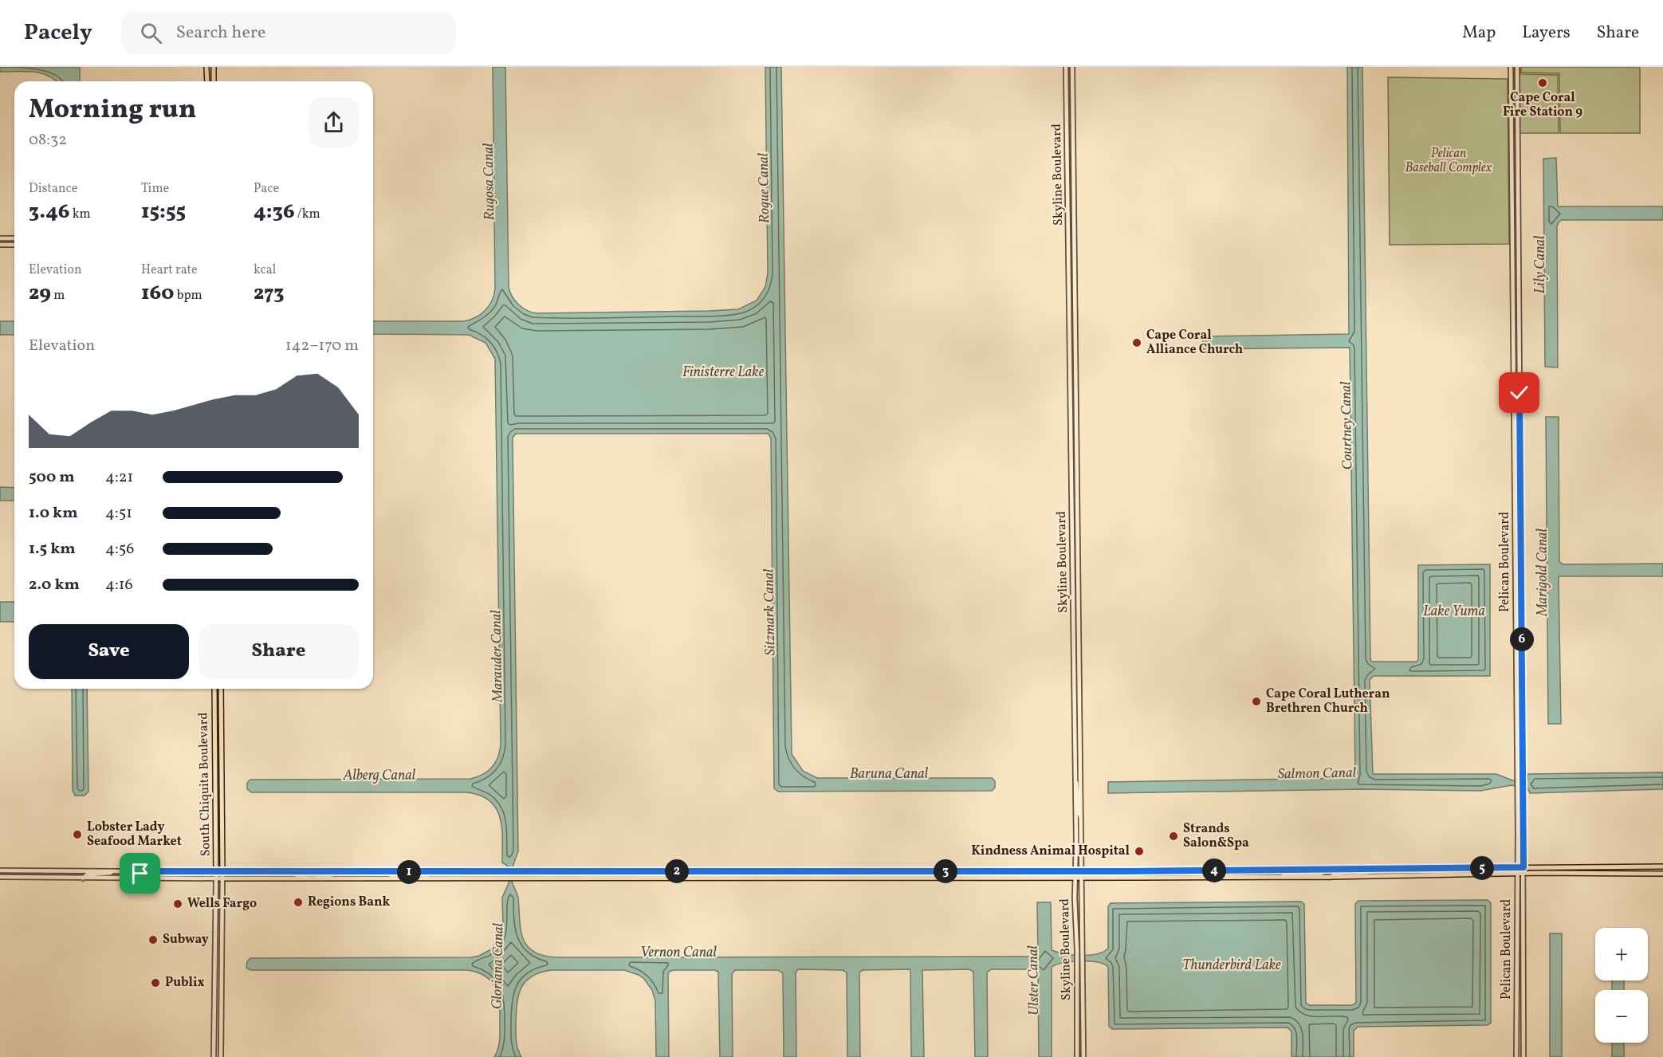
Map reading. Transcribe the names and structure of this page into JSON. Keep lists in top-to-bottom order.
{
  "streets": {
    "main road": ["South Chiquita Boulevard"],
    "street": ["Skyline Boulevard", "Pelican Boulevard"]
  },
  "water": [
    "Rugosa Canal",
    "Rogue Canal",
    "Lily Canal",
    "Finisterre Lake",
    "Courtney Canal",
    "Marigold Canal",
    "Lake Yuma",
    "Sitzmark Canal",
    "Marauder Canal",
    "Baruna Canal",
    "Salmon Canal",
    "Alberg Canal",
    "Vernon Canal",
    "Thunderbird Lake",
    "Gloriana Canal",
    "Ulster Canal"
  ],
  "parks": ["Pelican Baseball Complex"],
  "places": [
    "Cape Coral Fire Station 9",
    "Cape Coral Alliance Church",
    "Cape Coral Lutheran Brethren Church",
    "Lobster Lady Seafood Market",
    "Strands Salon&Spa",
    "Kindness Animal Hospital",
    "Regions Bank",
    "Wells Fargo",
    "Subway",
    "Publix"
  ],
  "page": {
    "header": "Pacely",
    "search": "Search here",
    "nav": ["Map", "Layers", "Share"],
    "heading": ["Morning run", "08:32"],
    "stats": [
      ["Distance", "3.46 km"],
      ["Time", "15:55"],
      ["Pace", "4:36 /km"],
      ["Elevation", "29 m"],
      ["Heart rate", "160 bpm"],
      ["kcal", "273"]
    ],
    "chart": ["Elevation", "142–170 m"],
    "list": [
      {
        "name": "500 m",
        "note": "4:21"
      },
      {
        "name": "1.0 km",
        "note": "4:51"
      },
      {
        "name": "1.5 km",
        "note": "4:56"
      },
      {
        "name": "2.0 km",
        "note": "4:16"
      }
    ],
    "buttons": ["Save", "Share"],
    "pins": [
      "6",
      "5",
      "4",
      "2",
      "3",
      "1"
    ],
    "map_buttons": ["+", "−"]
  }
}
